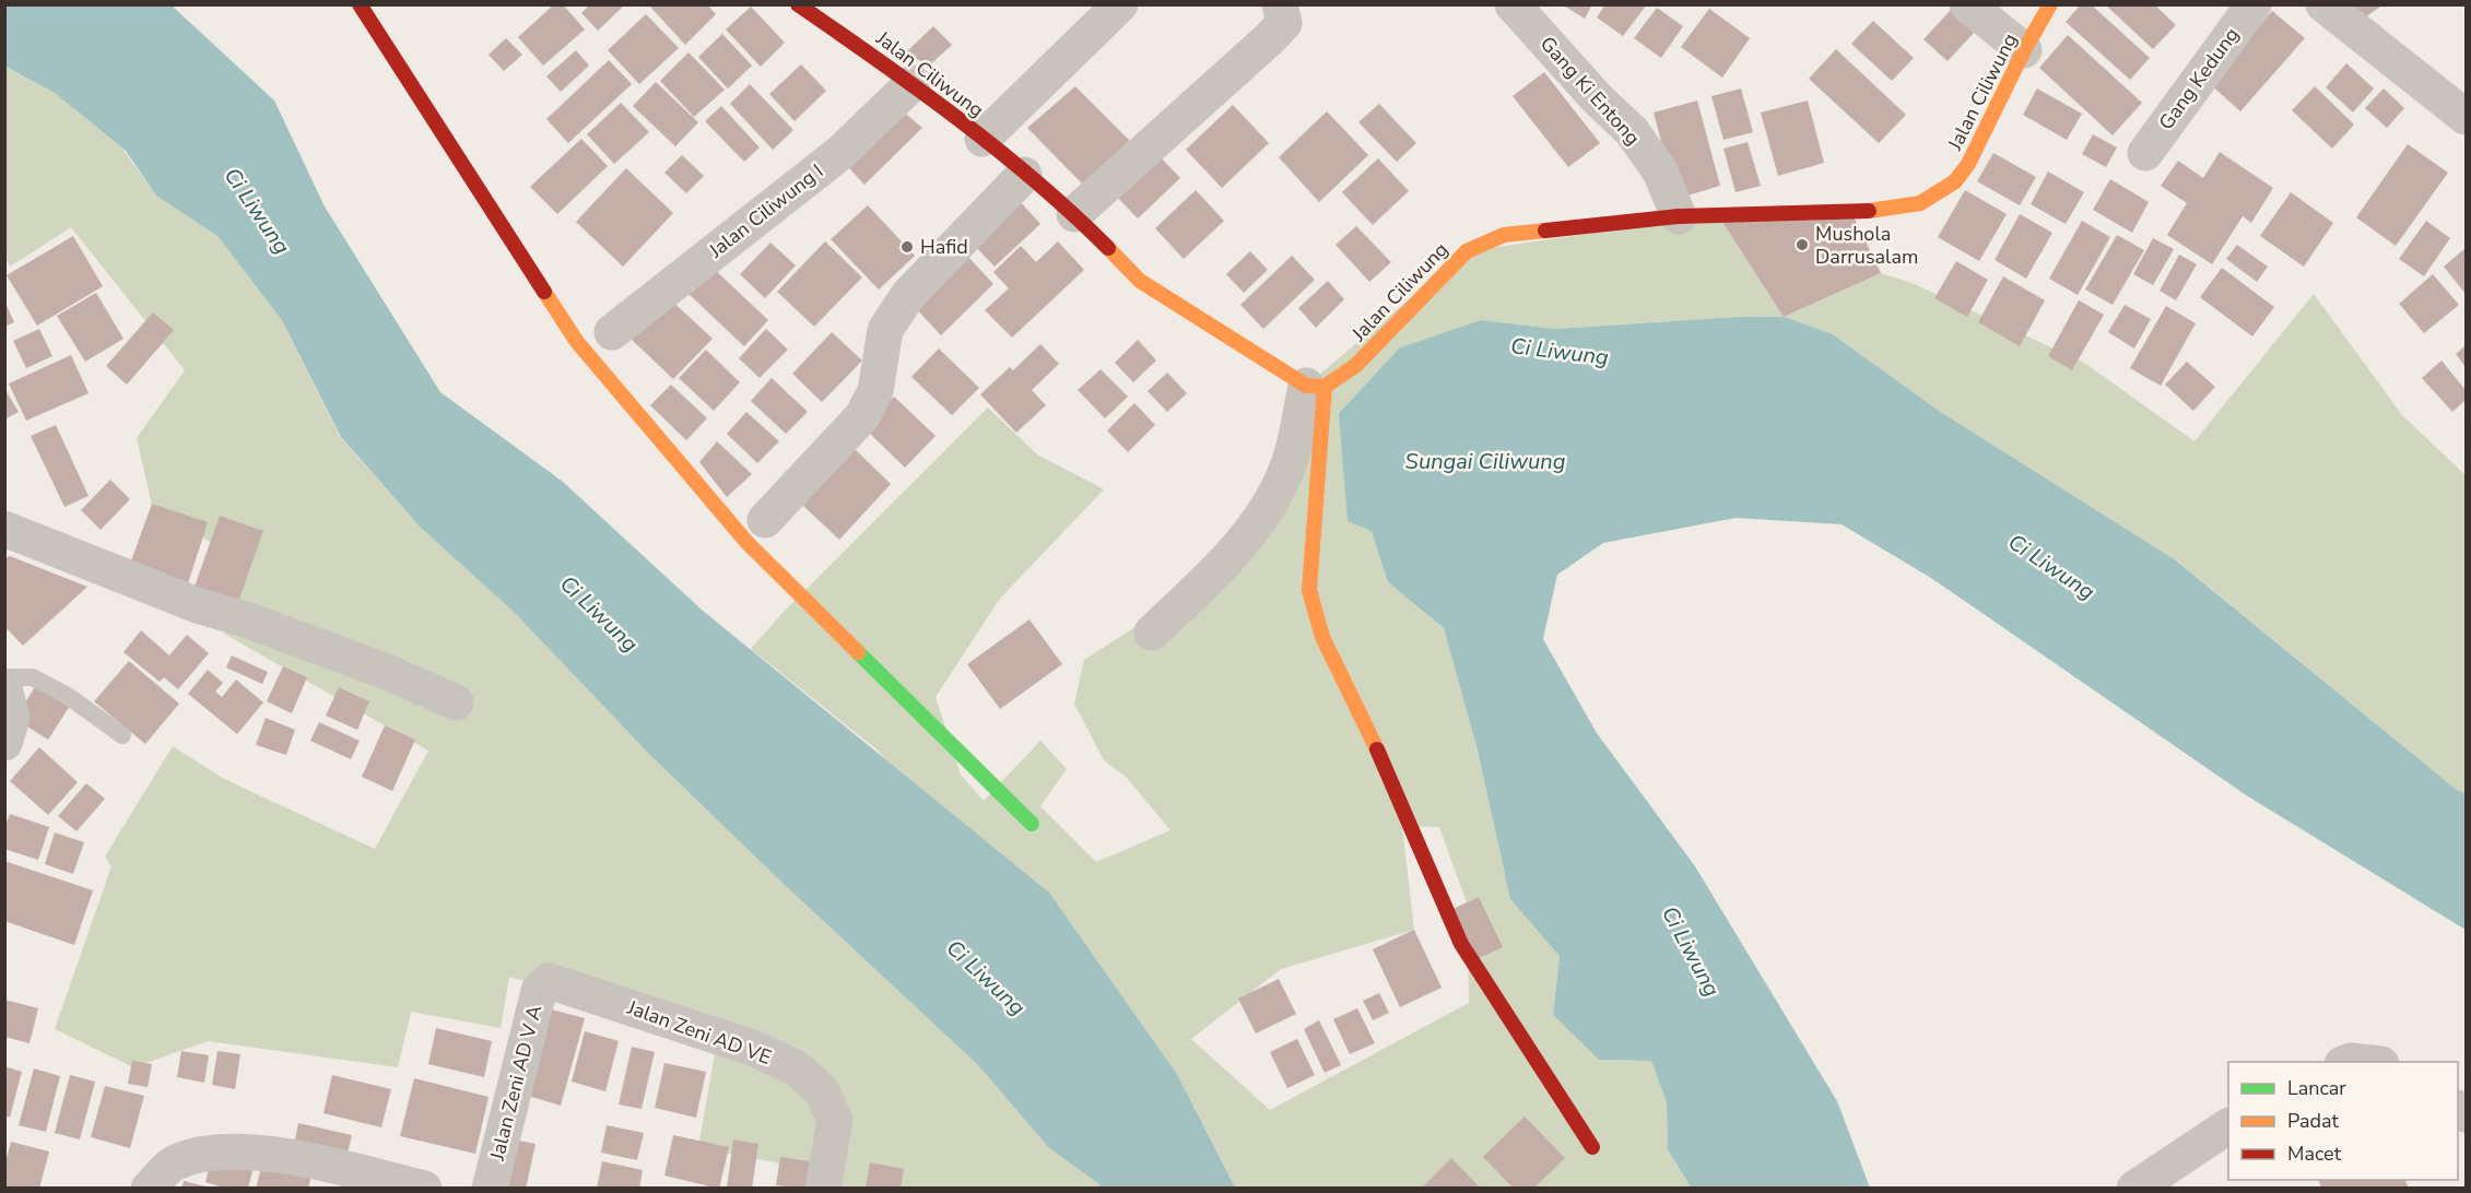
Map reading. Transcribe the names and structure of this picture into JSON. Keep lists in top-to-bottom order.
{
  "streets": {
    "street": [
      "Jalan Ciliwung",
      "Gang Kedung",
      "Gang Ki Entong",
      "Jalan Ciliwung I",
      "Jalan Zeni AD VE",
      "Jalan Zeni AD V A"
    ]
  },
  "crossings": [
    ["Jalan Ciliwung", "Gang Ki Entong"],
    ["Jalan Ciliwung", "Jalan Ciliwung I"],
    ["Jalan Zeni AD VE", "Jalan Zeni AD V A"]
  ],
  "water": ["Ci Liwung", "Sungai Ciliwung"],
  "places": ["Mushola Darrusalam", "Hafid"],
  "legend": ["Lancar", "Padat", "Macet"]
}
